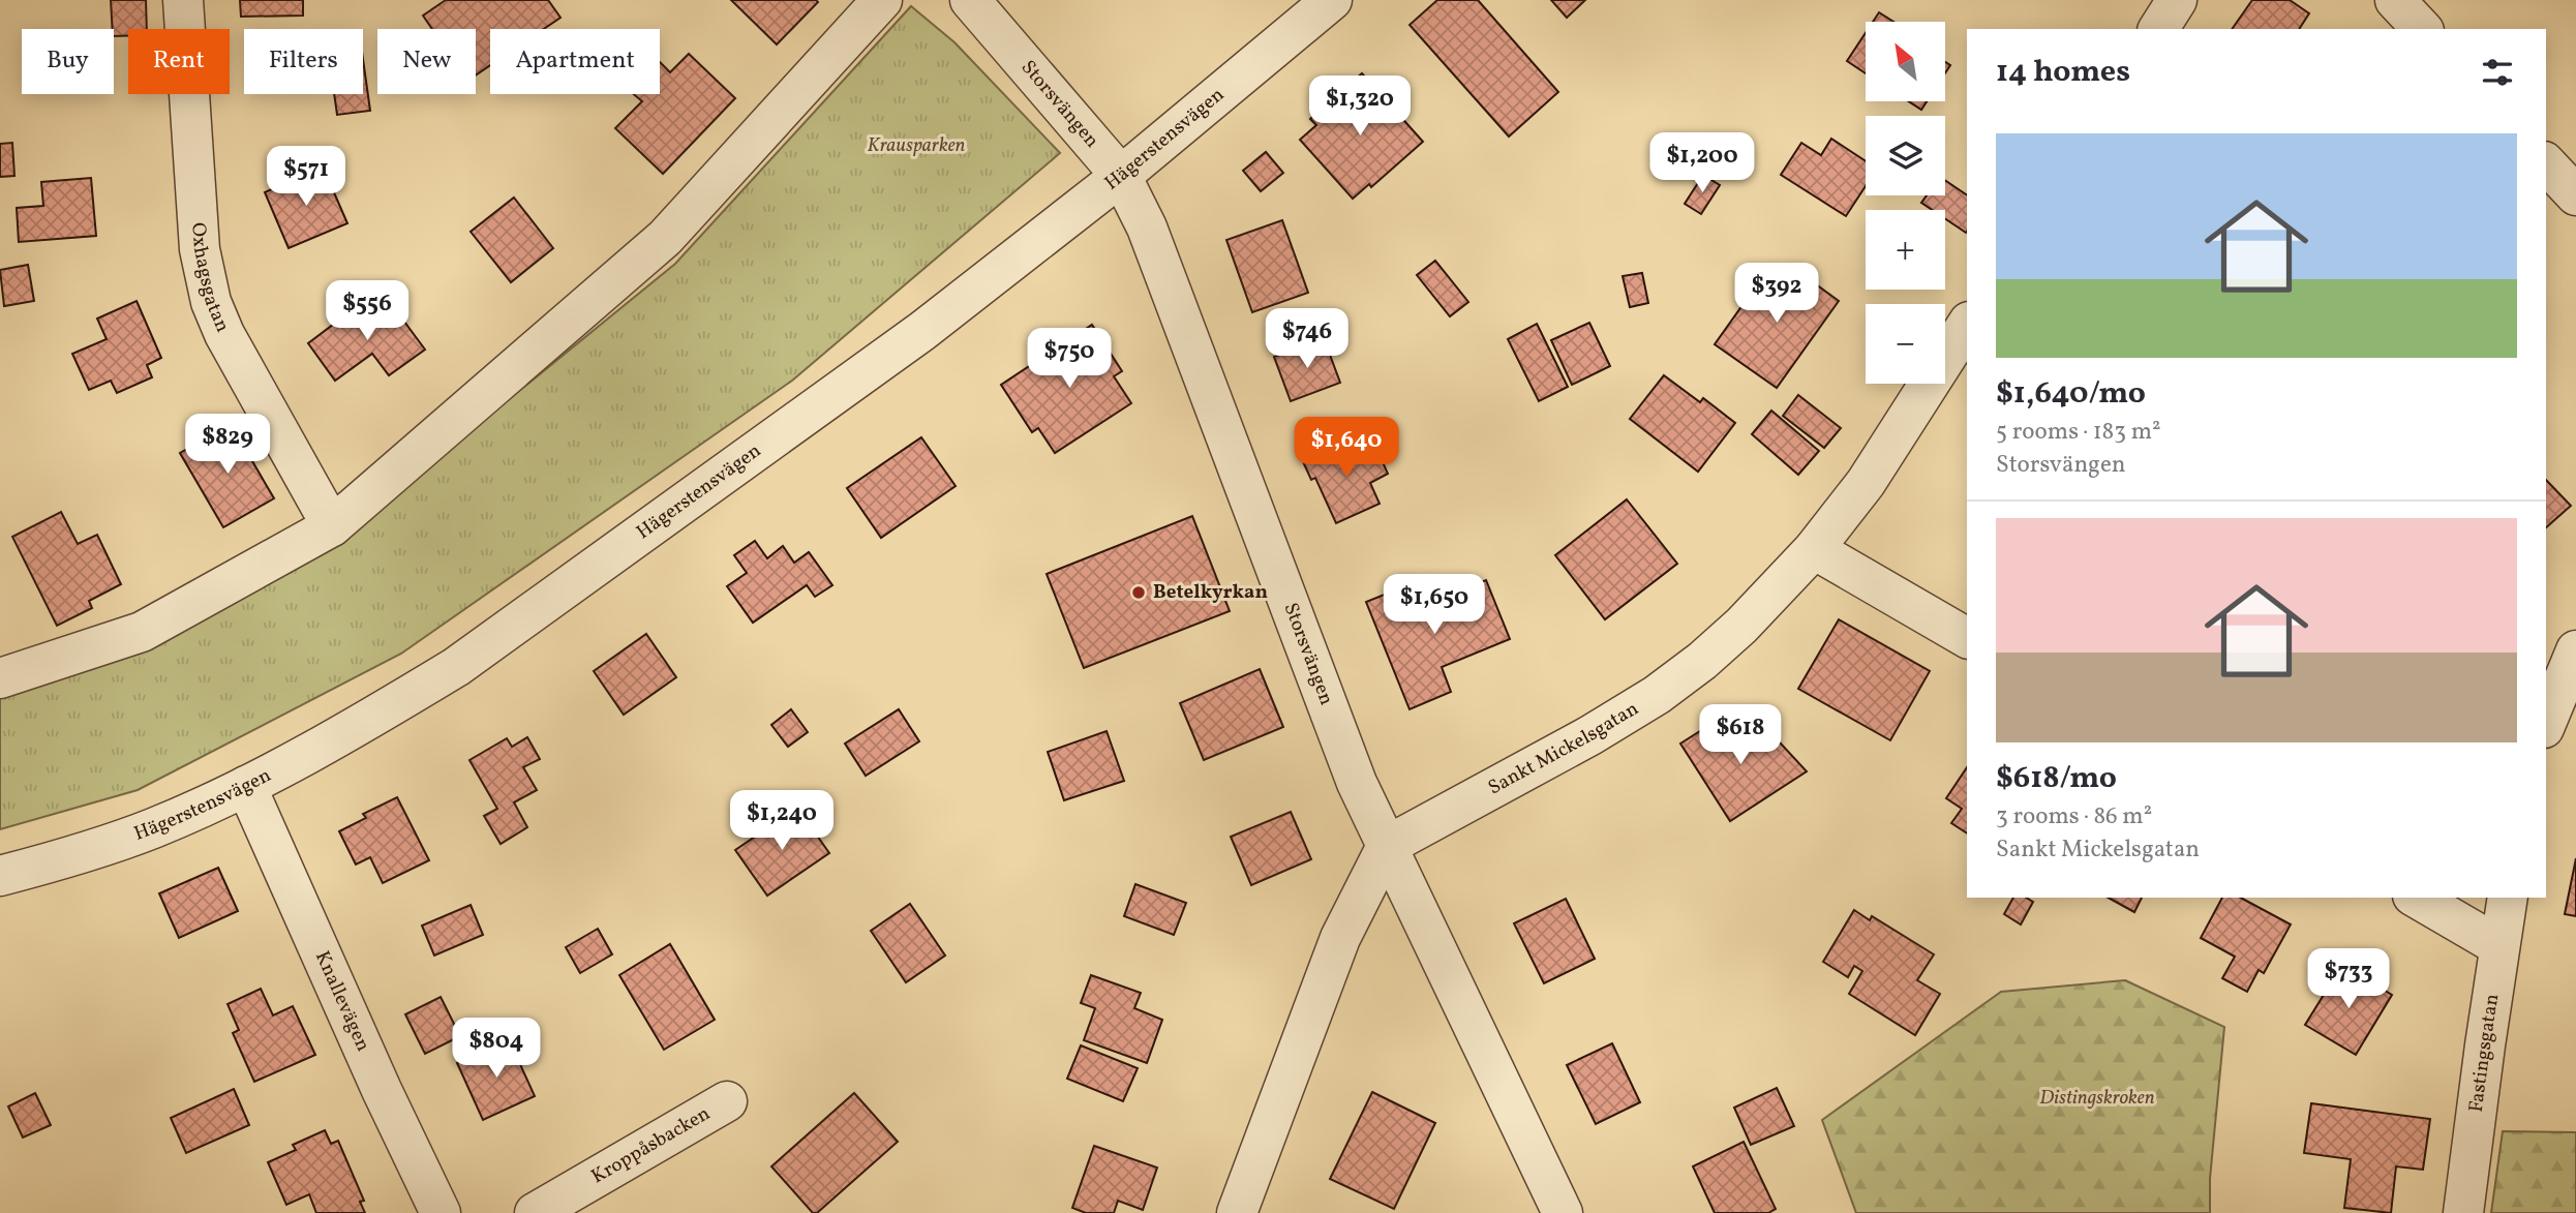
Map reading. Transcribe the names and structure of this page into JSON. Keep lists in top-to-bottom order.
{
  "streets": {
    "street": [
      "Storsvängen",
      "Hägerstensvägen",
      "Oxhagsgatan",
      "Sankt Mickelsgatan",
      "Knallevägen",
      "Fastingsgatan",
      "Kroppåsbacken"
    ]
  },
  "crossings": [
    ["Storsvängen", "Hägerstensvägen"],
    ["Storsvängen", "Sankt Mickelsgatan"],
    ["Hägerstensvägen", "Knallevägen"]
  ],
  "parks": ["Krausparken", "Distingskroken"],
  "places": ["Betelkyrkan"],
  "north": "top left",
  "page": {
    "map_buttons": ["+", "−"],
    "chip": [
      "Buy",
      "Rent",
      "Filters",
      "New",
      "Apartment"
    ],
    "heading": "14 homes",
    "price": [
      "$1,320",
      "$1,200",
      "$571",
      "$392",
      "$556",
      "$746",
      "$750",
      "$829",
      "$1,640",
      "$1,650",
      "$618",
      "$1,240",
      "$733",
      "$804"
    ],
    "list": [
      {
        "name": "$1,640/mo",
        "note": "5 rooms · 183 m² · Storsvängen"
      },
      {
        "name": "$618/mo",
        "note": "3 rooms · 86 m² · Sankt Mickelsgatan"
      }
    ]
  }
}
